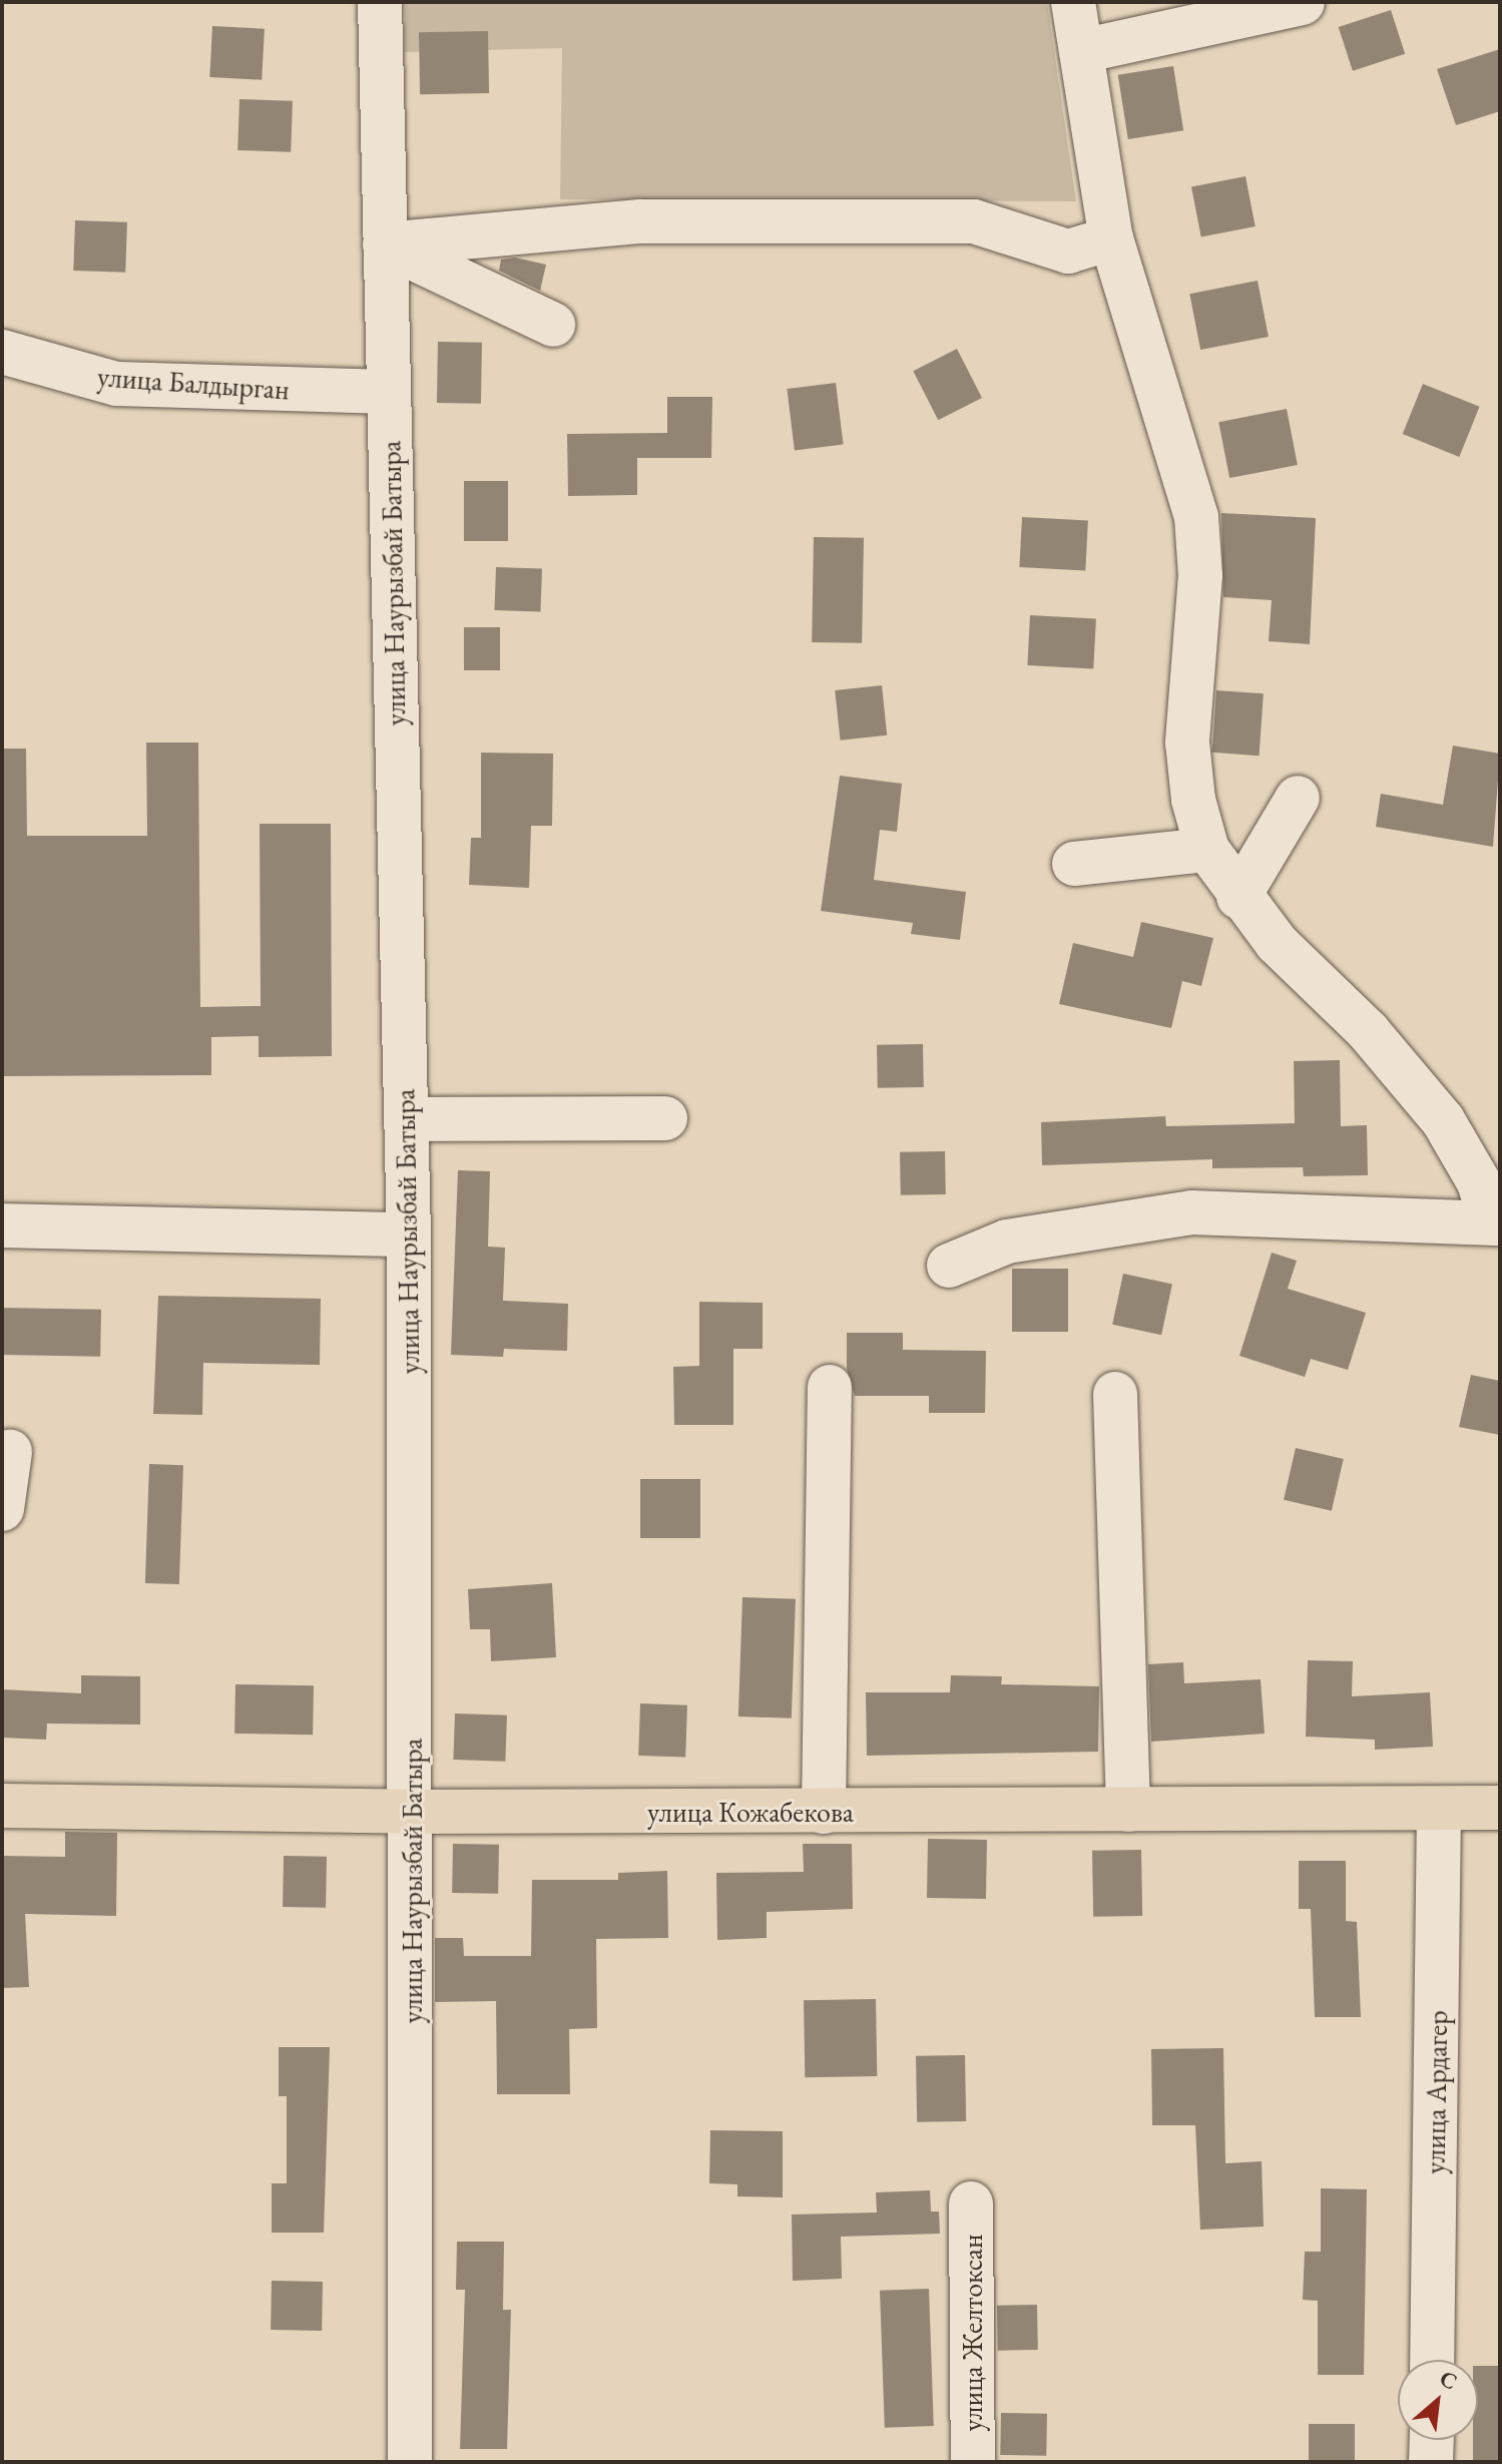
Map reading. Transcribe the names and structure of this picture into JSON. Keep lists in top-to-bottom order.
{
  "streets": {
    "main road": ["улица Кожабекова"],
    "street": [
      "улица Балдырган",
      "улица Наурызбай Батыра",
      "улица Ардагер",
      "улица Желтоксан"
    ]
  },
  "crossings": [
    ["улица Балдырган", "улица Наурызбай Батыра"],
    ["улица Наурызбай Батыра", "улица Кожабекова"],
    ["улица Кожабекова", "улица Ардагер"]
  ],
  "north": "top right"
}
